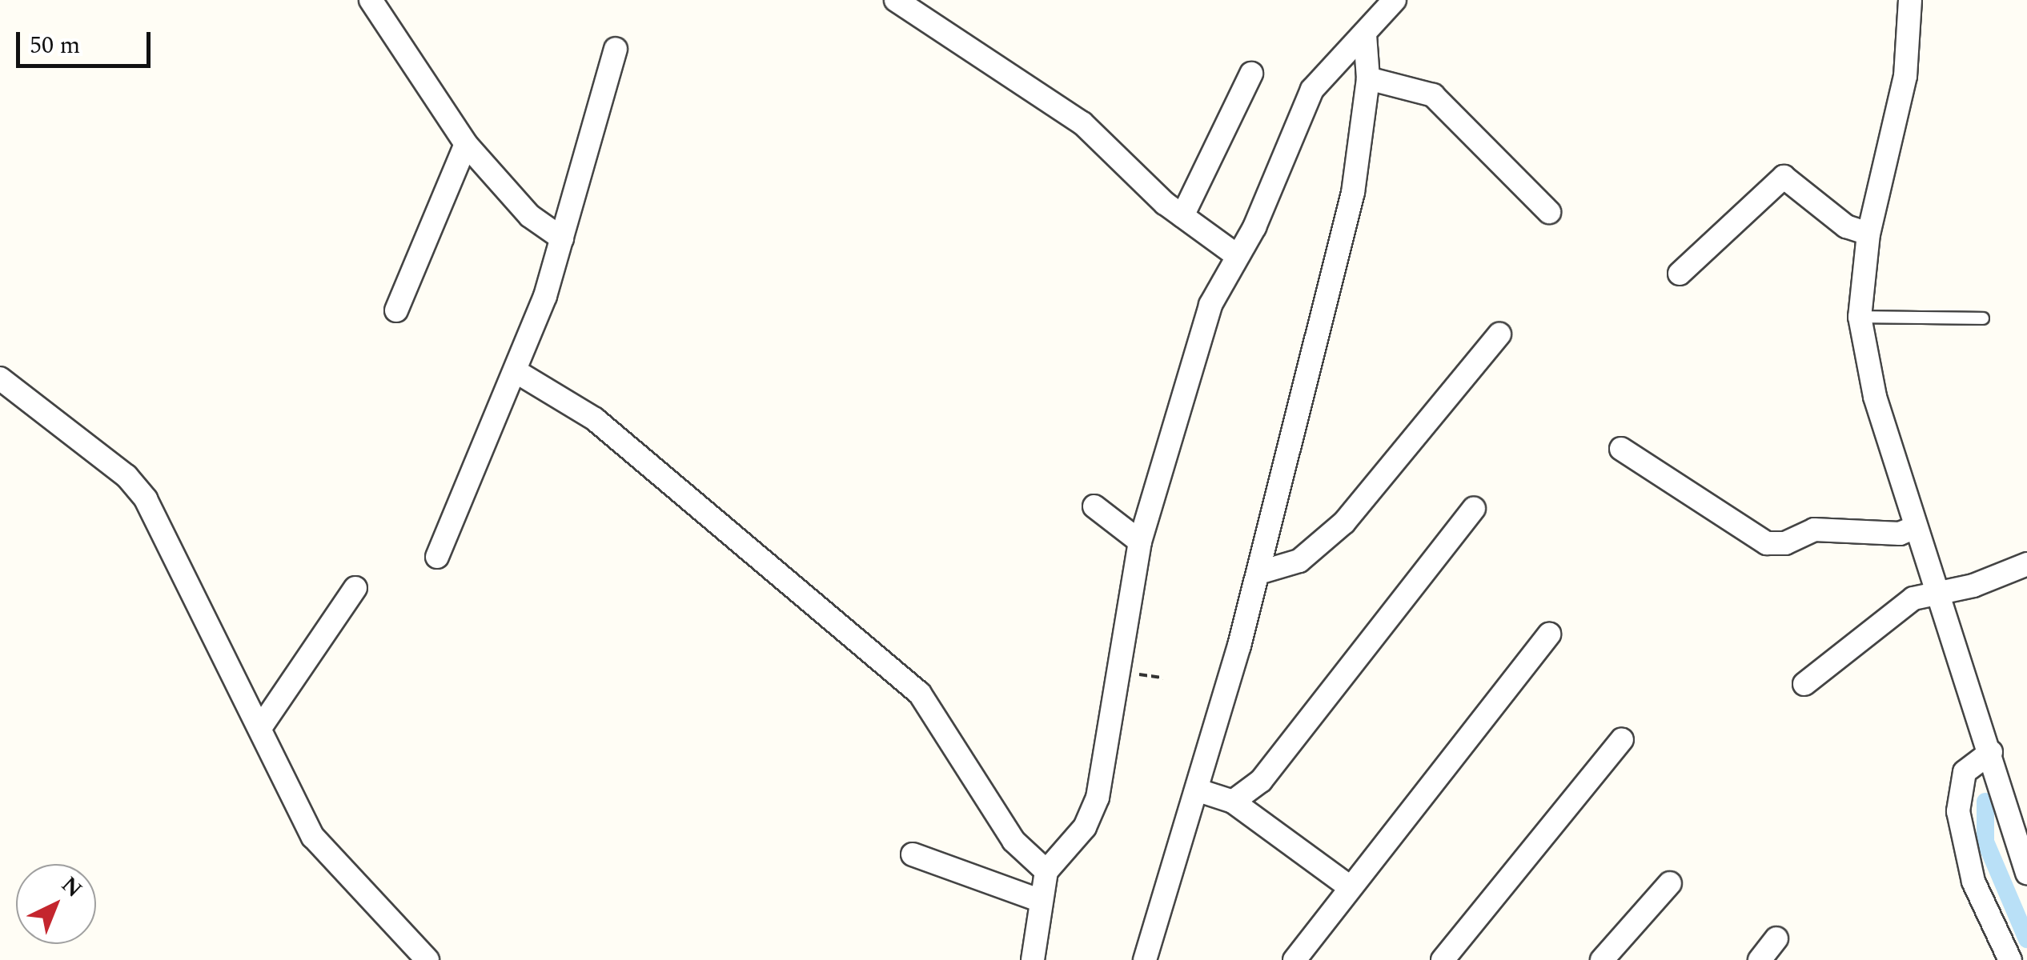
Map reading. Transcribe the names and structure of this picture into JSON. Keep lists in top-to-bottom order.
{
  "scale_bar": "50 m",
  "north": "top right"
}
